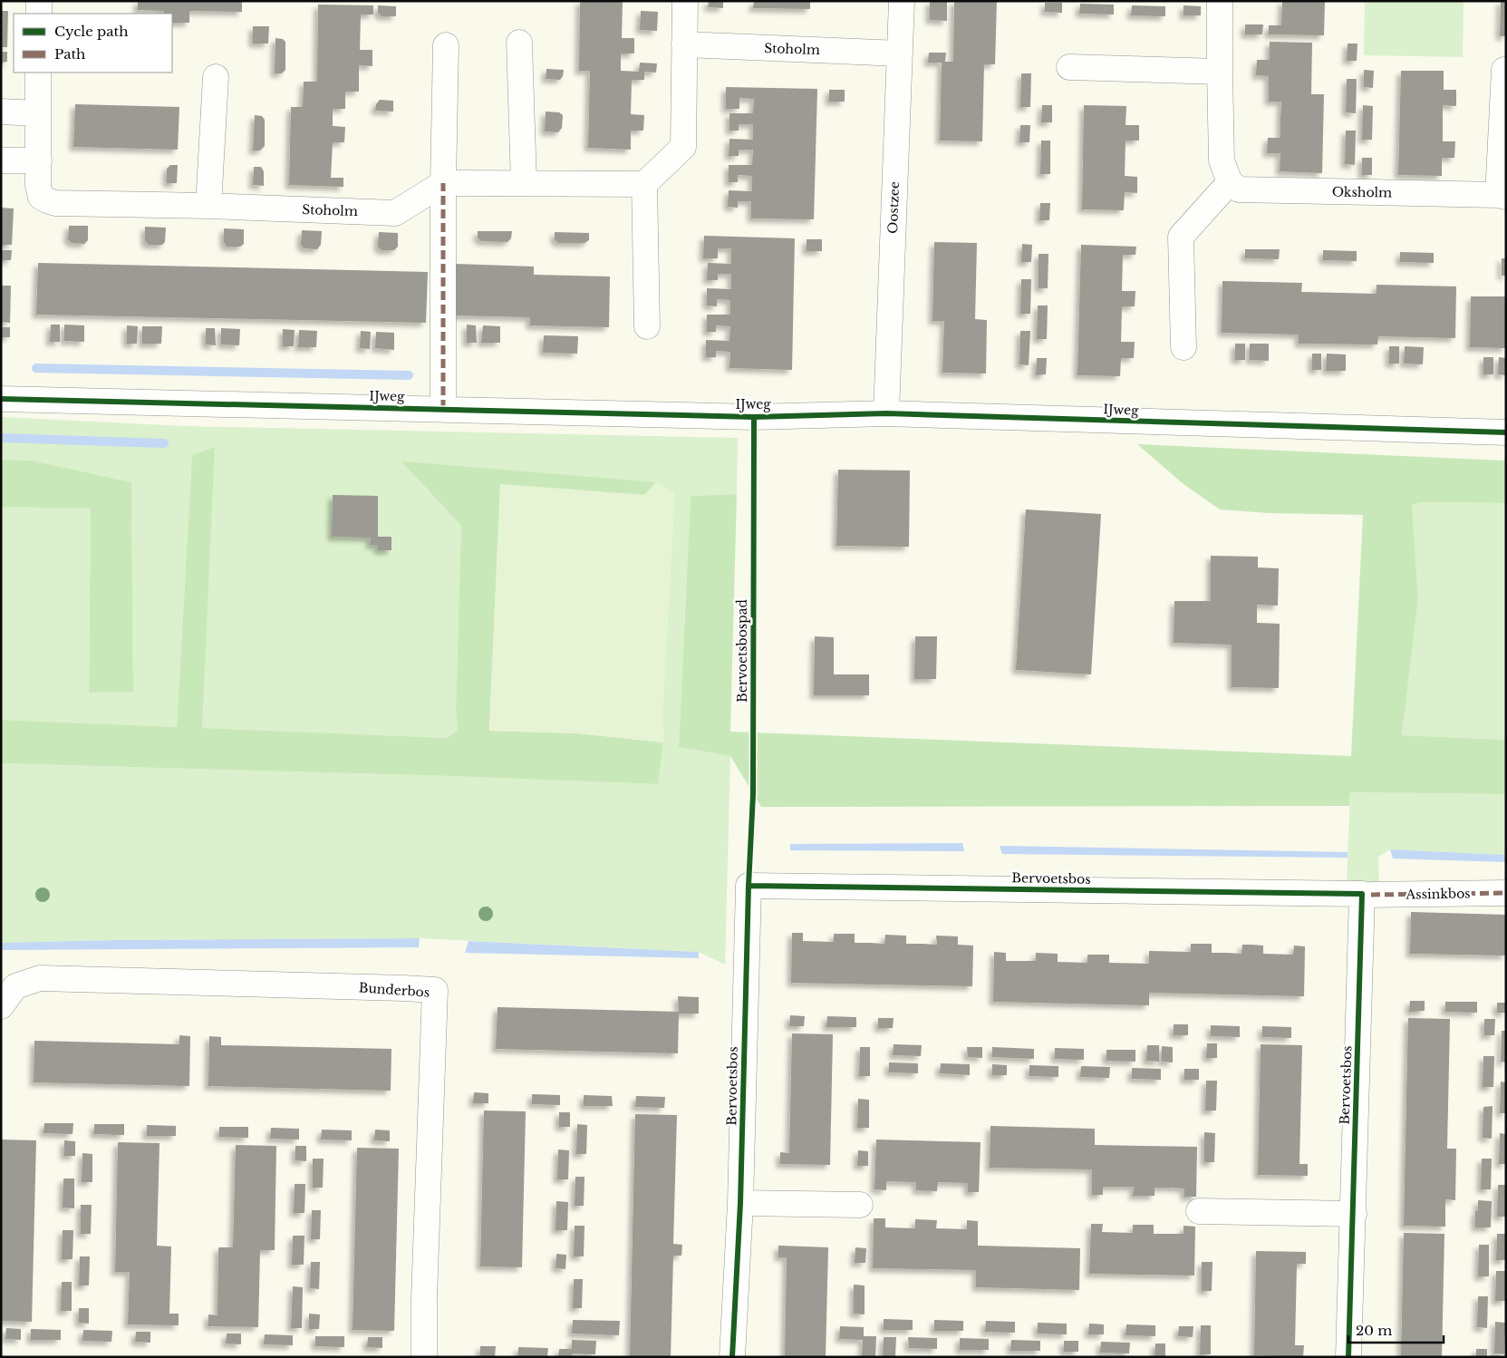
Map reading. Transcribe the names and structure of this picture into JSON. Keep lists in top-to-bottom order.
{
  "streets": {
    "street": [
      "Stoholm",
      "Oksholm",
      "Oostzee",
      "IJweg",
      "Bervoetsbos",
      "Assinkbos",
      "Bunderbos"
    ],
    "cycle path": ["Bervoetsbospad"]
  },
  "crossings": [
    ["Stoholm", "Oostzee"],
    ["Oostzee", "IJweg"]
  ],
  "legend": ["Cycle path", "Path"],
  "scale_bar": "20 m"
}
